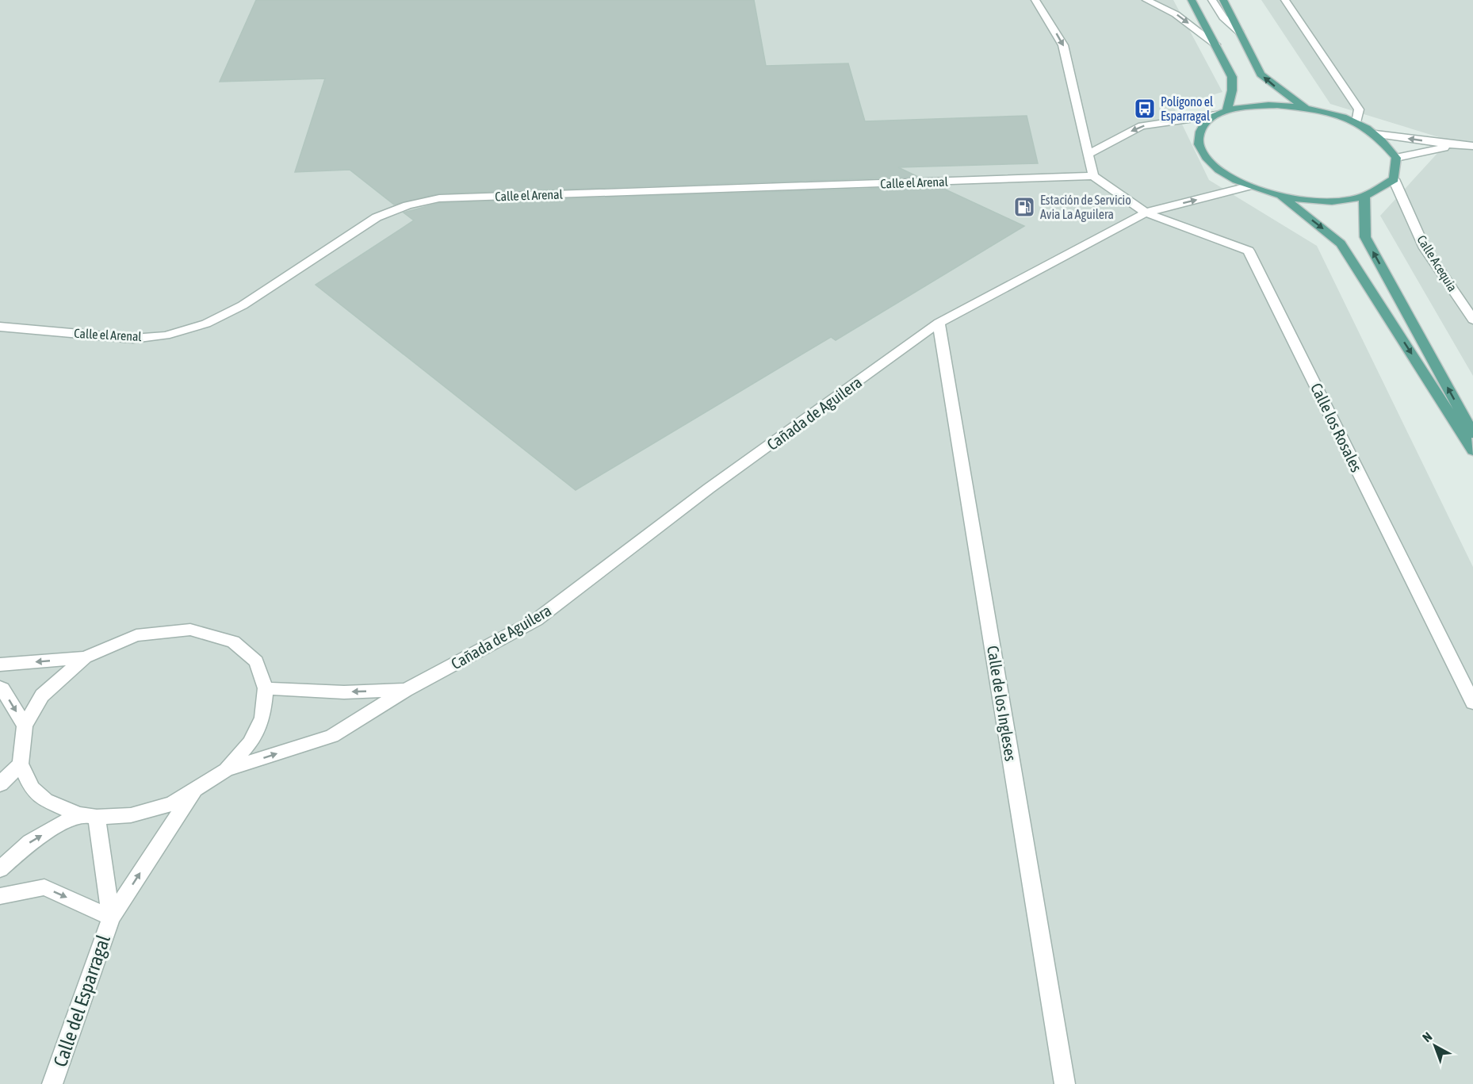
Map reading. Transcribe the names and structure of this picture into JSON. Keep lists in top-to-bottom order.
{
  "streets": {
    "street": [
      "Calle el Arenal",
      "Calle Acequia",
      "Cañada de Aguilera",
      "Calle los Rosales",
      "Calle de los Ingleses",
      "Calle del Esparragal"
    ]
  },
  "crossings": [
    ["Cañada de Aguilera", "Calle los Rosales"],
    ["Cañada de Aguilera", "Calle de los Ingleses"]
  ],
  "places": {
    "bus stop": ["Polígono el Esparragal"],
    "fuel station": ["Estación de Servicio Avia La Aguilera"]
  },
  "north": "top left"
}
